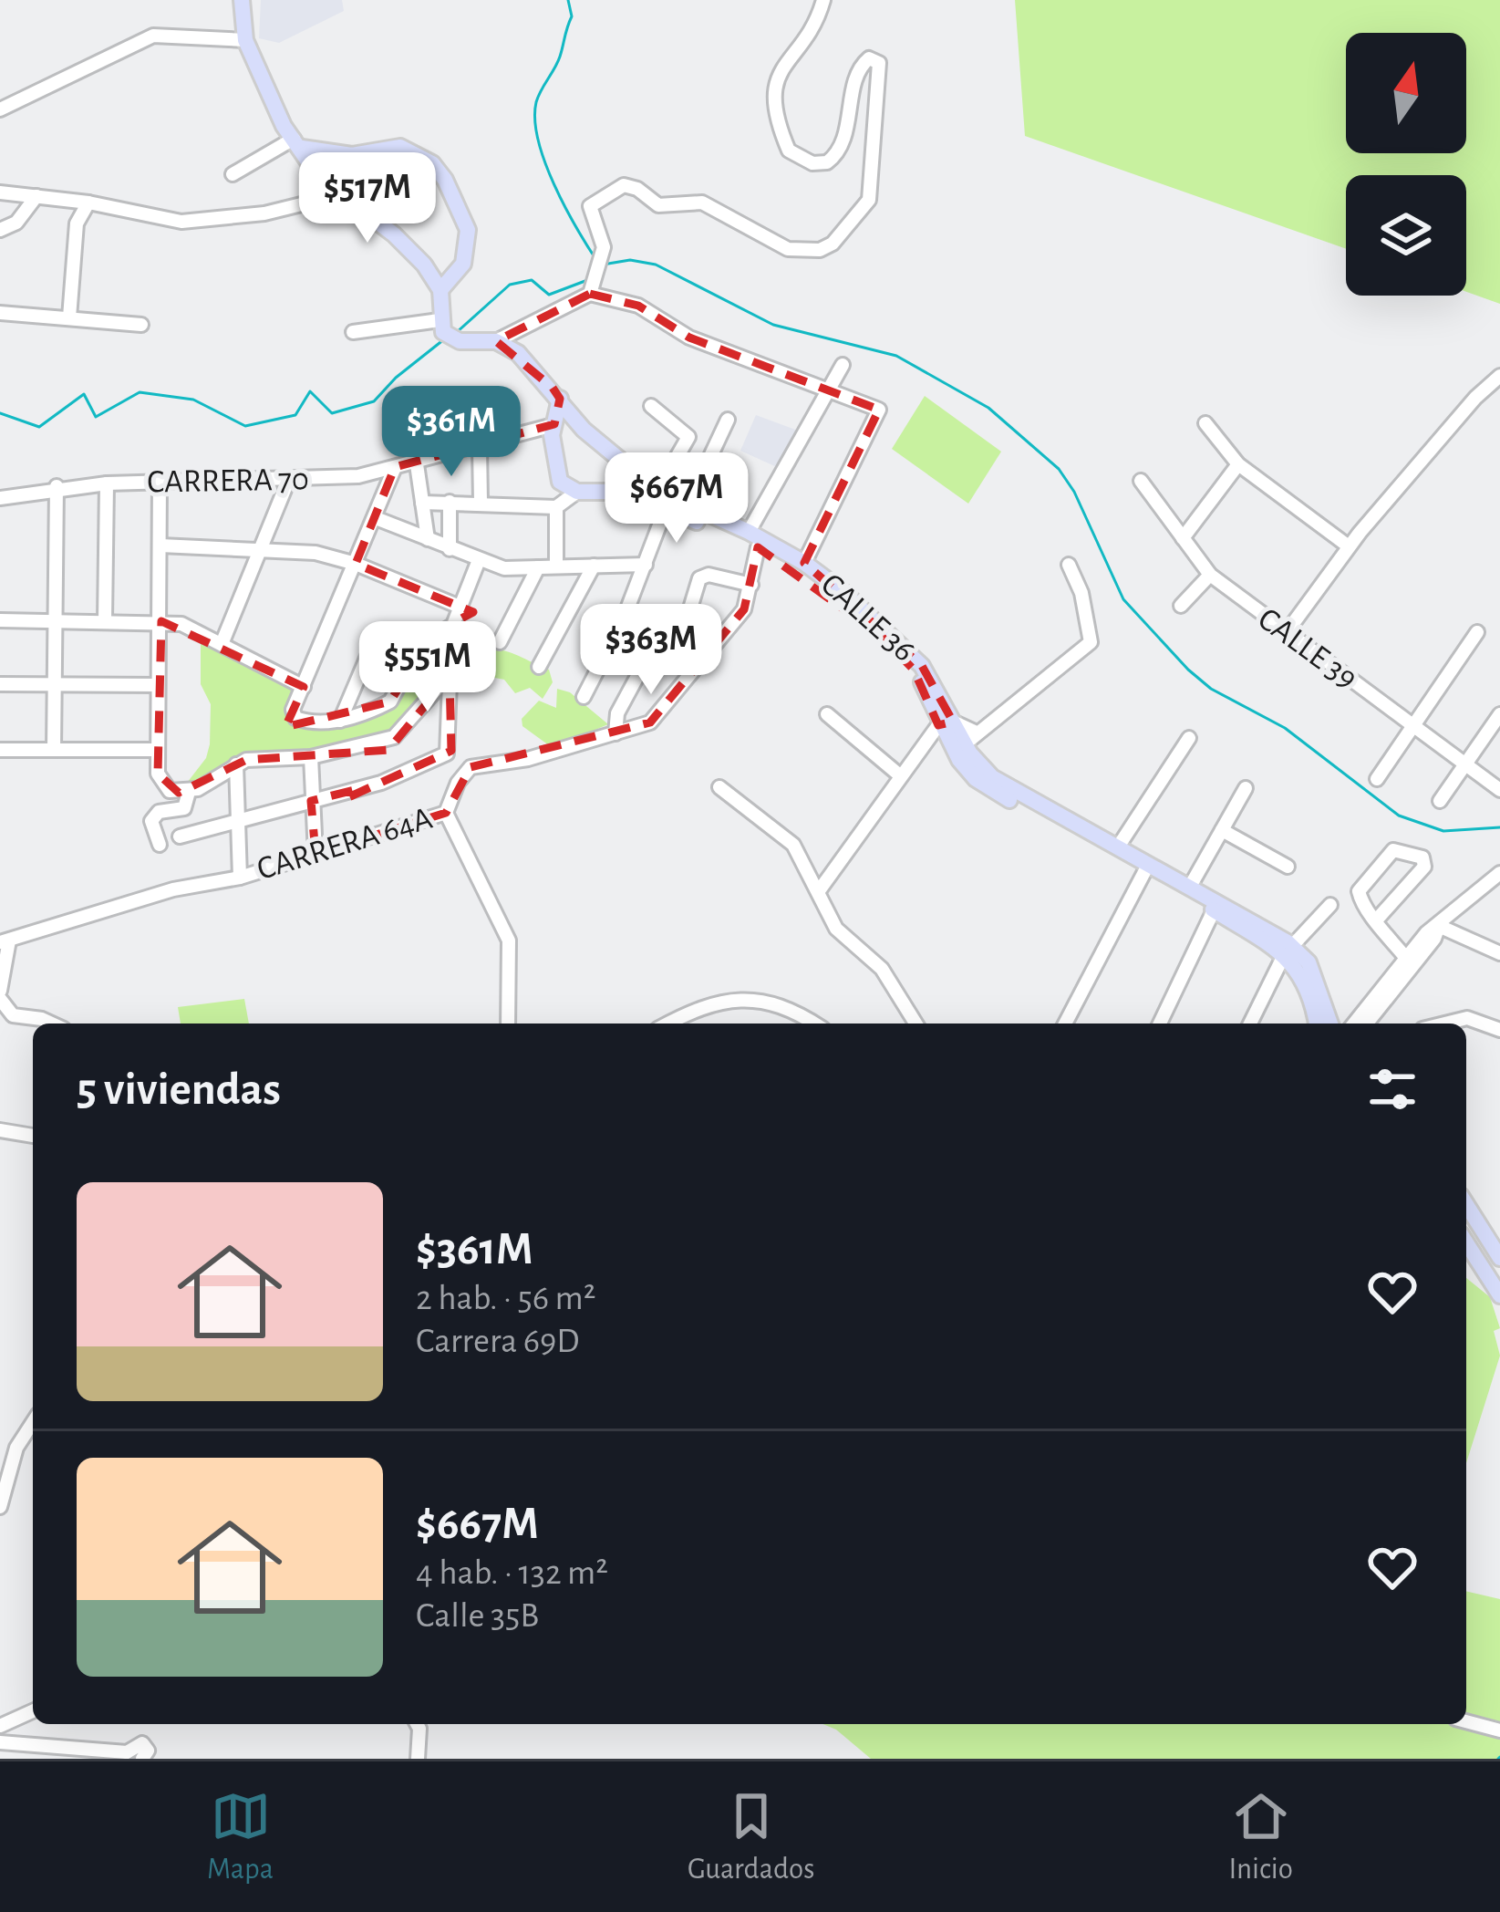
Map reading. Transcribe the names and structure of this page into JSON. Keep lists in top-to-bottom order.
{
  "streets": {
    "main road": ["CALLE 36"],
    "street": ["CARRERA 70", "CALLE 39", "CARRERA 64A"]
  },
  "crossings": [
    ["CALLE 36", "CARRERA 64A"]
  ],
  "north": "top",
  "page": {
    "price": [
      "$517M",
      "$361M",
      "$667M",
      "$363M",
      "$551M"
    ],
    "heading": "5 viviendas",
    "list": [
      {
        "name": "$361M",
        "note": "2 hab. · 56 m² · Carrera 69D"
      },
      {
        "name": "$667M",
        "note": "4 hab. · 132 m² · Calle 35B"
      }
    ],
    "tabs": ["Mapa", "Guardados", "Inicio"]
  }
}
